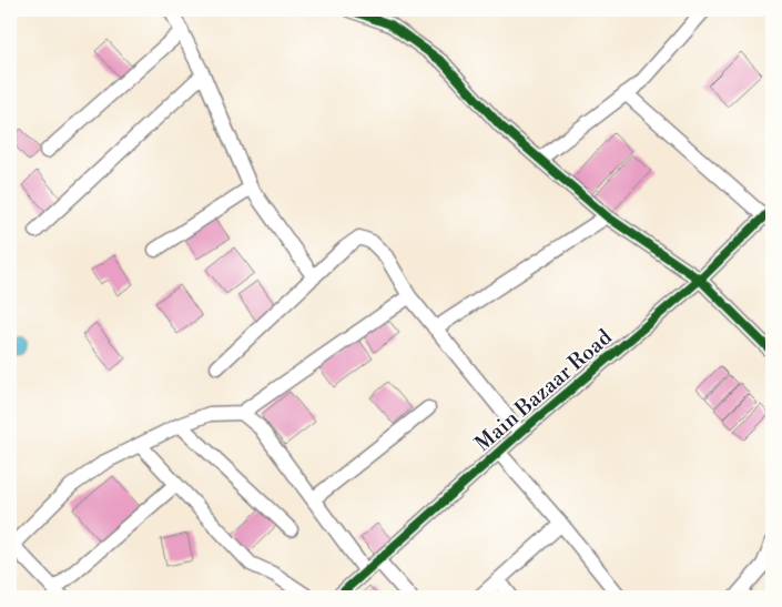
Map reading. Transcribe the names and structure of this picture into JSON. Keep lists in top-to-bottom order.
{
  "streets": {
    "street": ["Main Bazaar Road"]
  }
}
